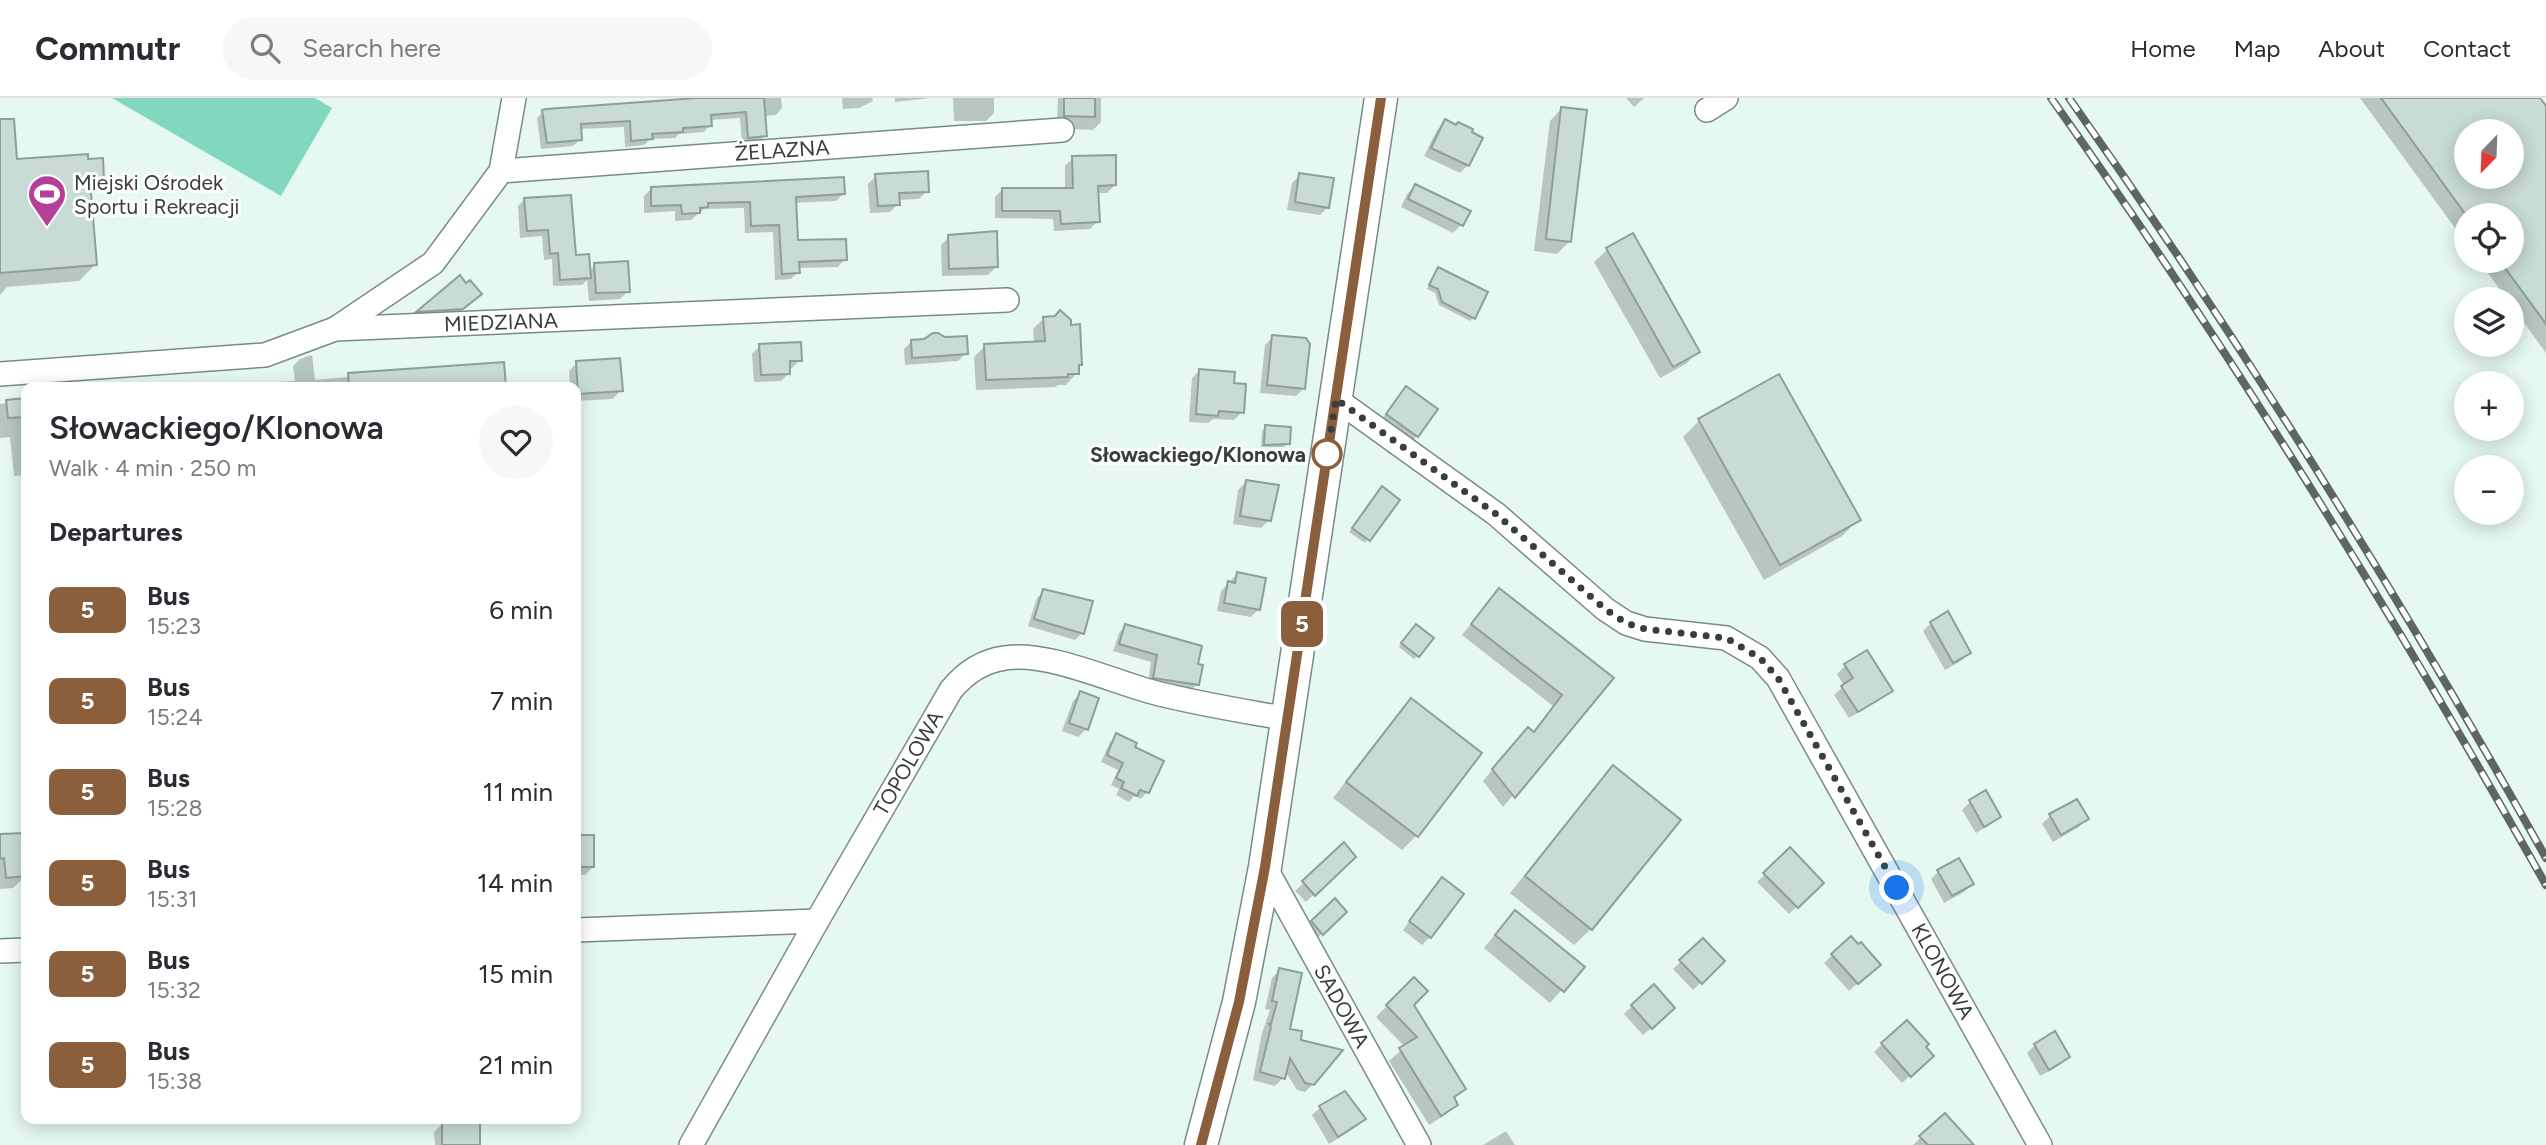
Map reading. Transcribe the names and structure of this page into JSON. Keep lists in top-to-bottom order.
{
  "streets": {
    "street": [
      "ŻELAZNA",
      "MIEDZIANA",
      "TOPOLOWA",
      "KLONOWA",
      "SADOWA"
    ]
  },
  "places": {
    "sports": ["Miejski Ośrodek Sportu i Rekreacji"],
    "other": ["Słowackiego/Klonowa"]
  },
  "lines": ["bus line 5"],
  "north": "bottom left",
  "page": {
    "header": "Commutr",
    "search": "Search here",
    "nav": [
      "Home",
      "Map",
      "About",
      "Contact"
    ],
    "on_map": "5",
    "map_buttons": ["+", "−"],
    "heading": [
      ["Słowackiego/Klonowa", "Walk · 4 min · 250 m"],
      "Departures"
    ],
    "list": [
      {
        "mark": "5",
        "name": "Bus",
        "note": "15:23",
        "value": "6 min"
      },
      {
        "mark": "5",
        "name": "Bus",
        "note": "15:24",
        "value": "7 min"
      },
      {
        "mark": "5",
        "name": "Bus",
        "note": "15:28",
        "value": "11 min"
      },
      {
        "mark": "5",
        "name": "Bus",
        "note": "15:31",
        "value": "14 min"
      },
      {
        "mark": "5",
        "name": "Bus",
        "note": "15:32",
        "value": "15 min"
      },
      {
        "mark": "5",
        "name": "Bus",
        "note": "15:38",
        "value": "21 min"
      }
    ]
  }
}
